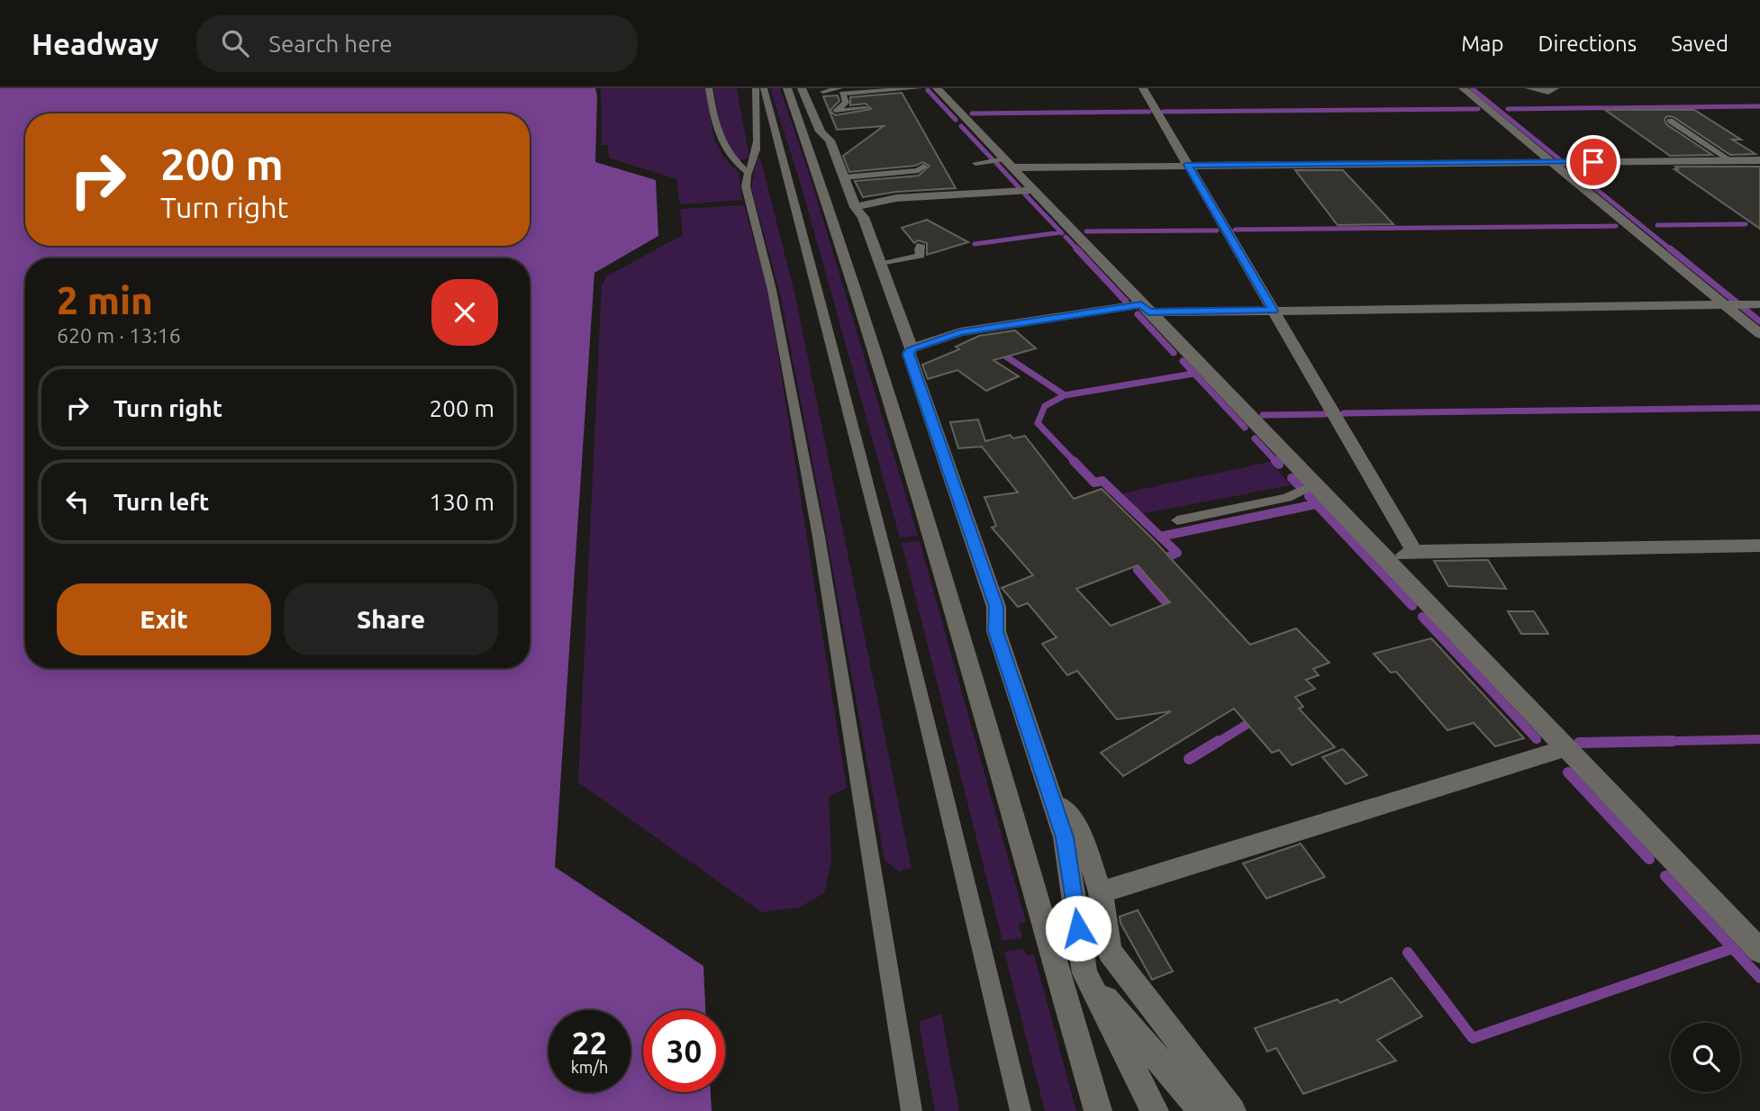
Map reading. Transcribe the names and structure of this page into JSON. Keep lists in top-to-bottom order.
{
  "page": {
    "header": "Headway",
    "search": "Search here",
    "nav": ["Map", "Directions", "Saved"],
    "turn": ["200 m", "Turn right"],
    "heading": ["2 min", "620 m · 13:16"],
    "list": [
      {
        "name": "Turn right",
        "value": "200 m"
      },
      {
        "name": "Turn left",
        "value": "130 m"
      }
    ],
    "buttons": ["Exit", "Share"],
    "speed": "22 km/h",
    "limit": "30"
  }
}
